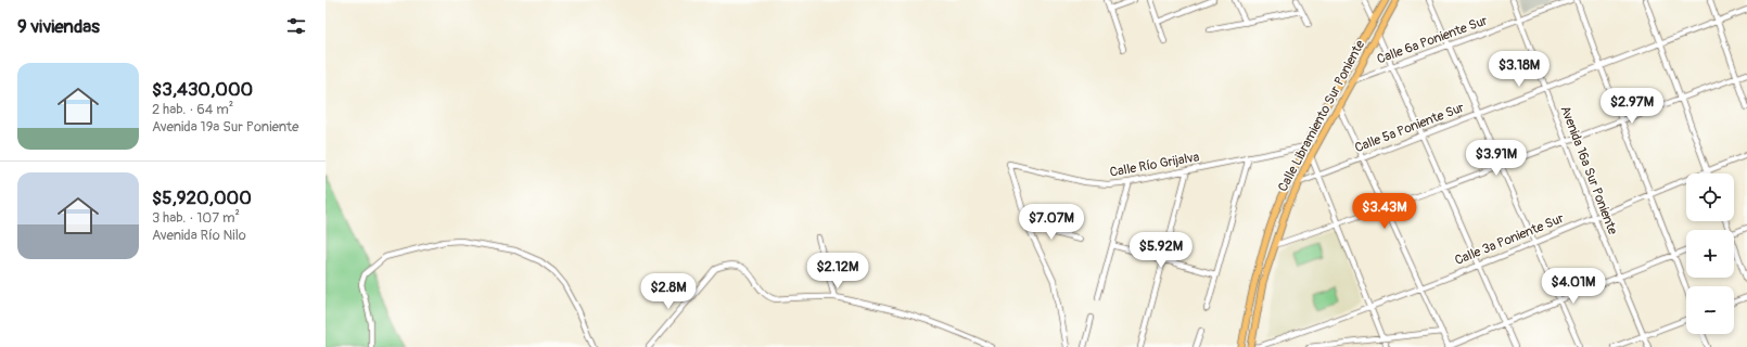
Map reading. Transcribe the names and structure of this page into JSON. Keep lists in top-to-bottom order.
{
  "streets": {
    "main road": ["Calle Libramiento Sur Poniente"],
    "street": [
      "Calle 6a Poniente Sur",
      "Calle 5a Poniente Sur",
      "Calle Río Grijalva",
      "Avenida 16a Sur Poniente",
      "Calle 3a Poniente Sur"
    ]
  },
  "crossings": [
    ["Calle 6a Poniente Sur", "Calle Libramiento Sur Poniente"],
    ["Calle 6a Poniente Sur", "Avenida 16a Sur Poniente"],
    ["Calle Libramiento Sur Poniente", "Calle 5a Poniente Sur"],
    ["Calle Libramiento Sur Poniente", "Calle Río Grijalva"],
    ["Calle 5a Poniente Sur", "Avenida 16a Sur Poniente"],
    ["Avenida 16a Sur Poniente", "Calle 3a Poniente Sur"]
  ],
  "page": {
    "heading": "9 viviendas",
    "price": [
      "$3.18M",
      "$2.97M",
      "$3.91M",
      "$3.43M",
      "$7.07M",
      "$5.92M",
      "$2.12M",
      "$4.01M",
      "$2.8M"
    ],
    "list": [
      {
        "name": "$3,430,000",
        "note": "2 hab. · 64 m² · Avenida 19a Sur Poniente"
      },
      {
        "name": "$5,920,000",
        "note": "3 hab. · 107 m² · Avenida Río Nilo"
      }
    ],
    "map_buttons": ["+", "−"]
  }
}
